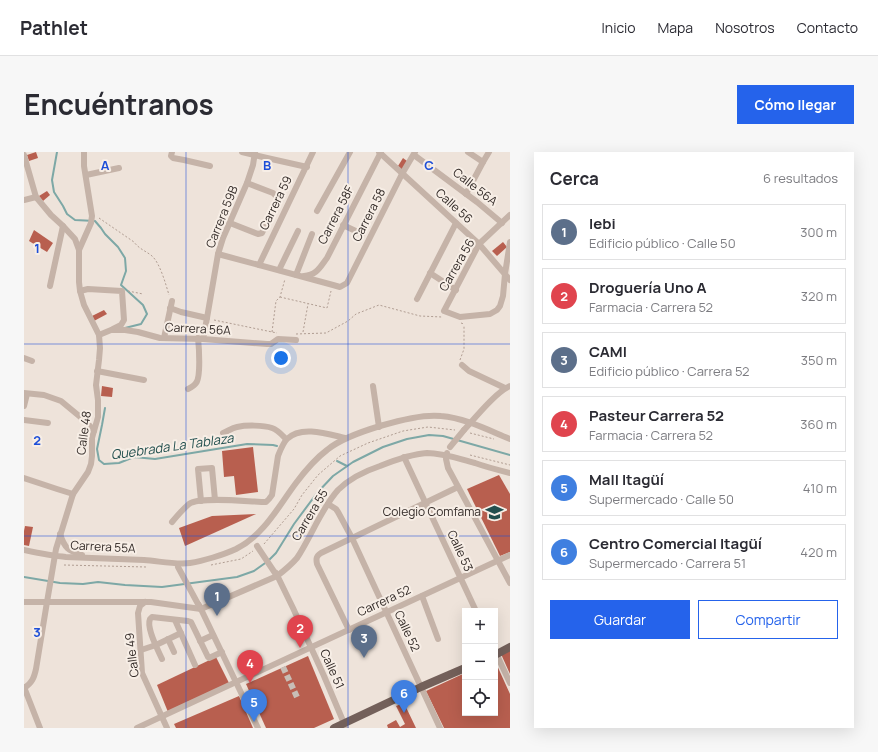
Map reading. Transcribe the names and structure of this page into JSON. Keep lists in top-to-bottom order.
{
  "streets": {
    "street": [
      "Calle 56A",
      "Carrera 59",
      "Calle 56",
      "Carrera 58F",
      "Carrera 58",
      "Carrera 59B",
      "Carrera 56",
      "Carrera 56A",
      "Calle 48",
      "Carrera 55",
      "Carrera 55A",
      "Calle 53",
      "Carrera 52",
      "Calle 52",
      "Calle 49",
      "Calle 51"
    ]
  },
  "crossings": [
    ["Calle 56A", "Carrera 58"],
    ["Calle 56A", "Carrera 56"],
    ["Calle 56", "Carrera 58F"],
    ["Calle 56", "Carrera 58"],
    ["Calle 56", "Carrera 56"],
    ["Carrera 59B", "Carrera 56A"],
    ["Carrera 56A", "Calle 48"],
    ["Calle 48", "Carrera 55A"],
    ["Carrera 55", "Calle 53"],
    ["Carrera 55", "Calle 52"],
    ["Carrera 55", "Calle 51"],
    ["Carrera 55A", "Calle 51"],
    ["Calle 53", "Carrera 52"],
    ["Carrera 52", "Calle 52"],
    ["Carrera 52", "Calle 49"],
    ["Carrera 52", "Calle 51"]
  ],
  "water": ["Quebrada La Tablaza"],
  "places": {
    "school or university": ["Colegio Comfama"]
  },
  "page": {
    "header": "Pathlet",
    "nav": [
      "Inicio",
      "Mapa",
      "Nosotros",
      "Contacto"
    ],
    "title": "Encuéntranos",
    "buttons": [
      "Cómo llegar",
      ["Guardar", "Compartir"]
    ],
    "heading": ["Cerca", "6 resultados"],
    "list": [
      {
        "mark": "1",
        "name": "Iebi",
        "note": "Edificio público · Calle 50",
        "value": "300 m"
      },
      {
        "mark": "2",
        "name": "Droguería Uno A",
        "note": "Farmacia · Carrera 52",
        "value": "320 m"
      },
      {
        "mark": "3",
        "name": "CAMI",
        "note": "Edificio público · Carrera 52",
        "value": "350 m"
      },
      {
        "mark": "4",
        "name": "Pasteur Carrera 52",
        "note": "Farmacia · Carrera 52",
        "value": "360 m"
      },
      {
        "mark": "5",
        "name": "Mall Itagüí",
        "note": "Supermercado · Calle 50",
        "value": "410 m"
      },
      {
        "mark": "6",
        "name": "Centro Comercial Itagüí",
        "note": "Supermercado · Carrera 51",
        "value": "420 m"
      }
    ],
    "pins": [
      "1",
      "2",
      "3",
      "4",
      "6",
      "5"
    ],
    "map_buttons": ["+", "−"]
  },
  "grid": {
    "columns": ["A", "B", "C"],
    "rows": ["1", "2", "3"]
  }
}
